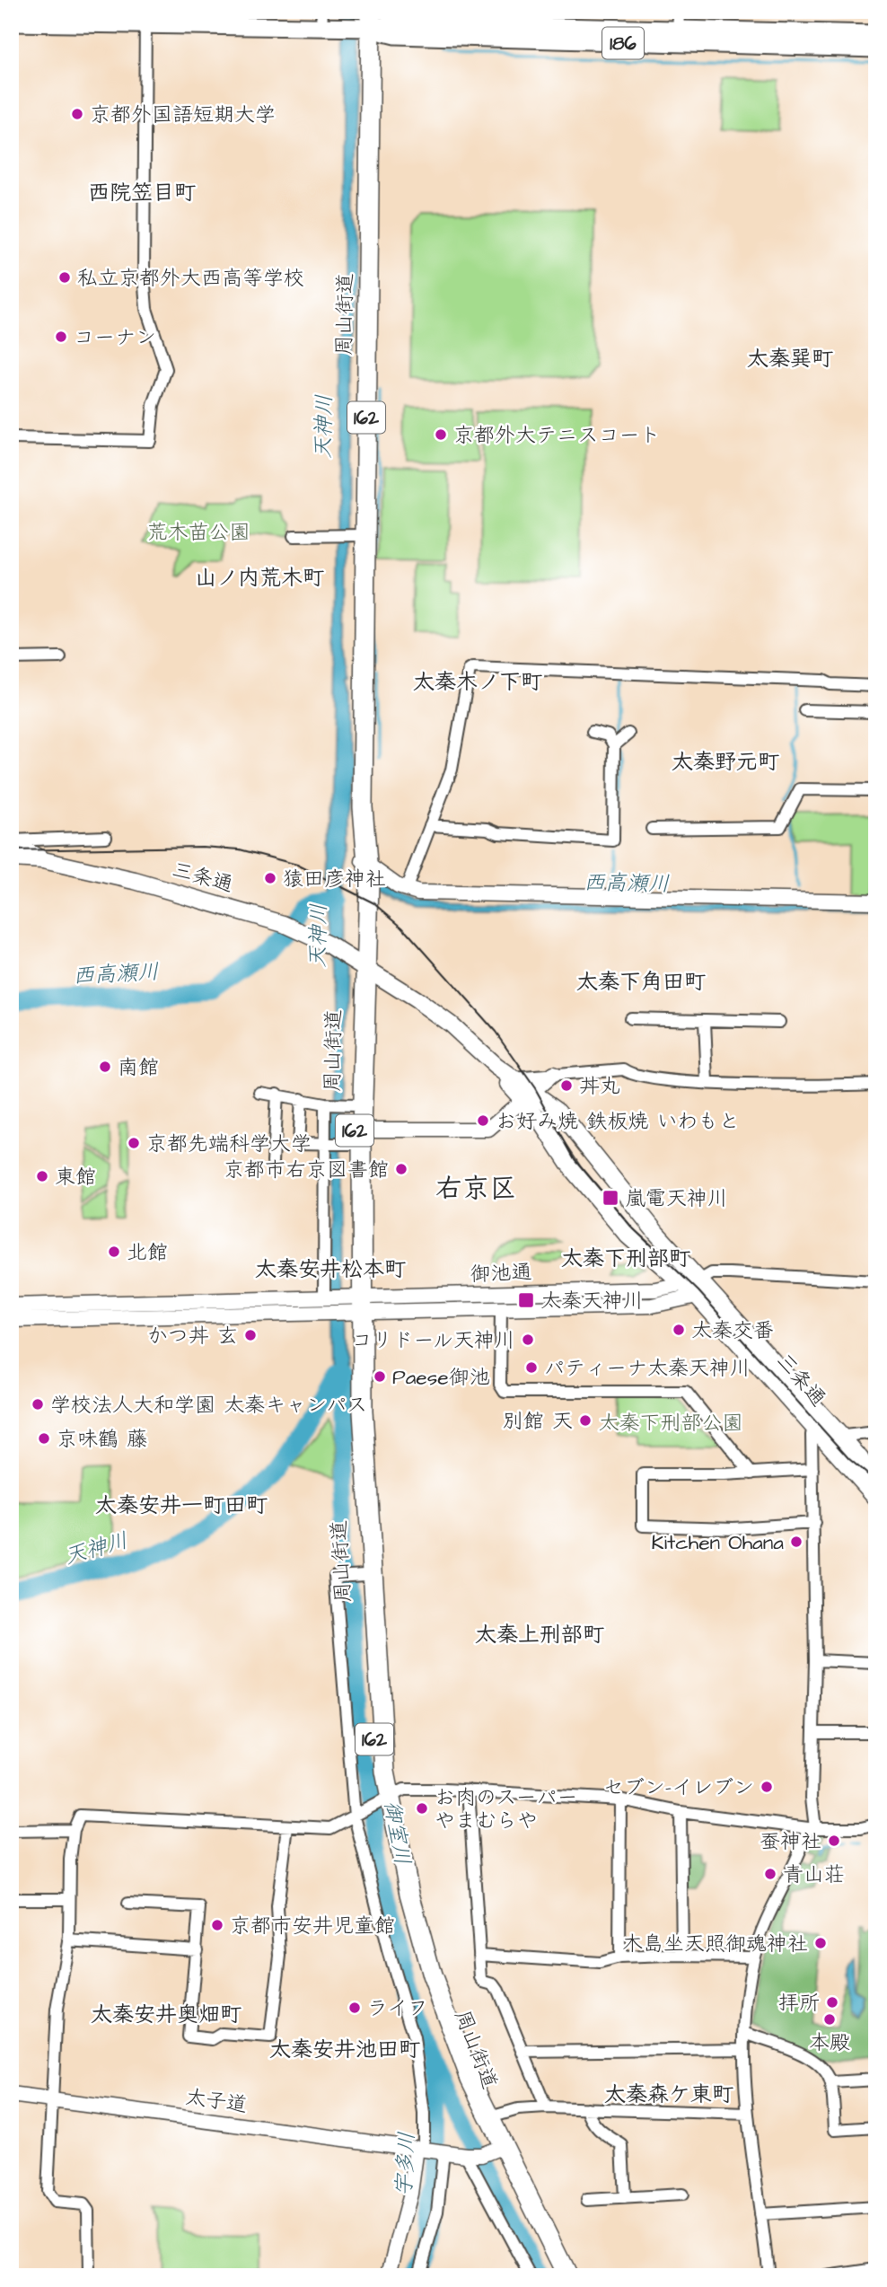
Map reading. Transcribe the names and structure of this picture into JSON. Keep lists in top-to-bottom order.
{
  "streets": {
    "highway": ["周山街道", "162"],
    "main road": ["186", "三条通"],
    "street": ["御池通", "太子道"]
  },
  "crossings": [
    ["186", "周山街道"],
    ["周山街道", "三条通"],
    ["周山街道", "御池通"],
    ["周山街道", "太子道"],
    ["三条通", "御池通"]
  ],
  "districts": [
    "西院笠目町",
    "太秦巽町",
    "山ノ内荒木町",
    "太秦木ノ下町",
    "太秦野元町",
    "太秦下角田町",
    "右京区",
    "太秦下刑部町",
    "太秦安井松本町",
    "太秦安井一町田町",
    "太秦上刑部町",
    "太秦安井奥畑町",
    "太秦安井池田町",
    "太秦森ケ東町"
  ],
  "water": [
    "天神川",
    "西高瀬川",
    "御室川",
    "宇多川"
  ],
  "parks": ["荒木苗公園", "太秦下刑部公園"],
  "places": {
    "other": [
      "京都外国語短期大学",
      "私立京都外大西高等学校",
      "コーナン",
      "京都外大テニスコート",
      "猿田彦神社",
      "南館",
      "丼丸",
      "お好み焼 鉄板焼 いわもと",
      "京都先端科学大学",
      "京都市右京図書館",
      "東館",
      "北館",
      "太秦交番",
      "かつ丼 玄",
      "コリドール天神川",
      "パティーナ太秦天神川",
      "Paese御池",
      "学校法人大和学園 太秦キャンパス",
      "別館 天",
      "京味鶴 藤",
      "Kitchen Ohana",
      "セブン-イレブン",
      "お肉のスーパー やまむらや",
      "蚕神社",
      "青山荘",
      "京都市安井児童館",
      "木島坐天照御魂神社",
      "拝所",
      "ライフ",
      "本殿"
    ],
    "transit": ["嵐電天神川", "太秦天神川"]
  }
}
